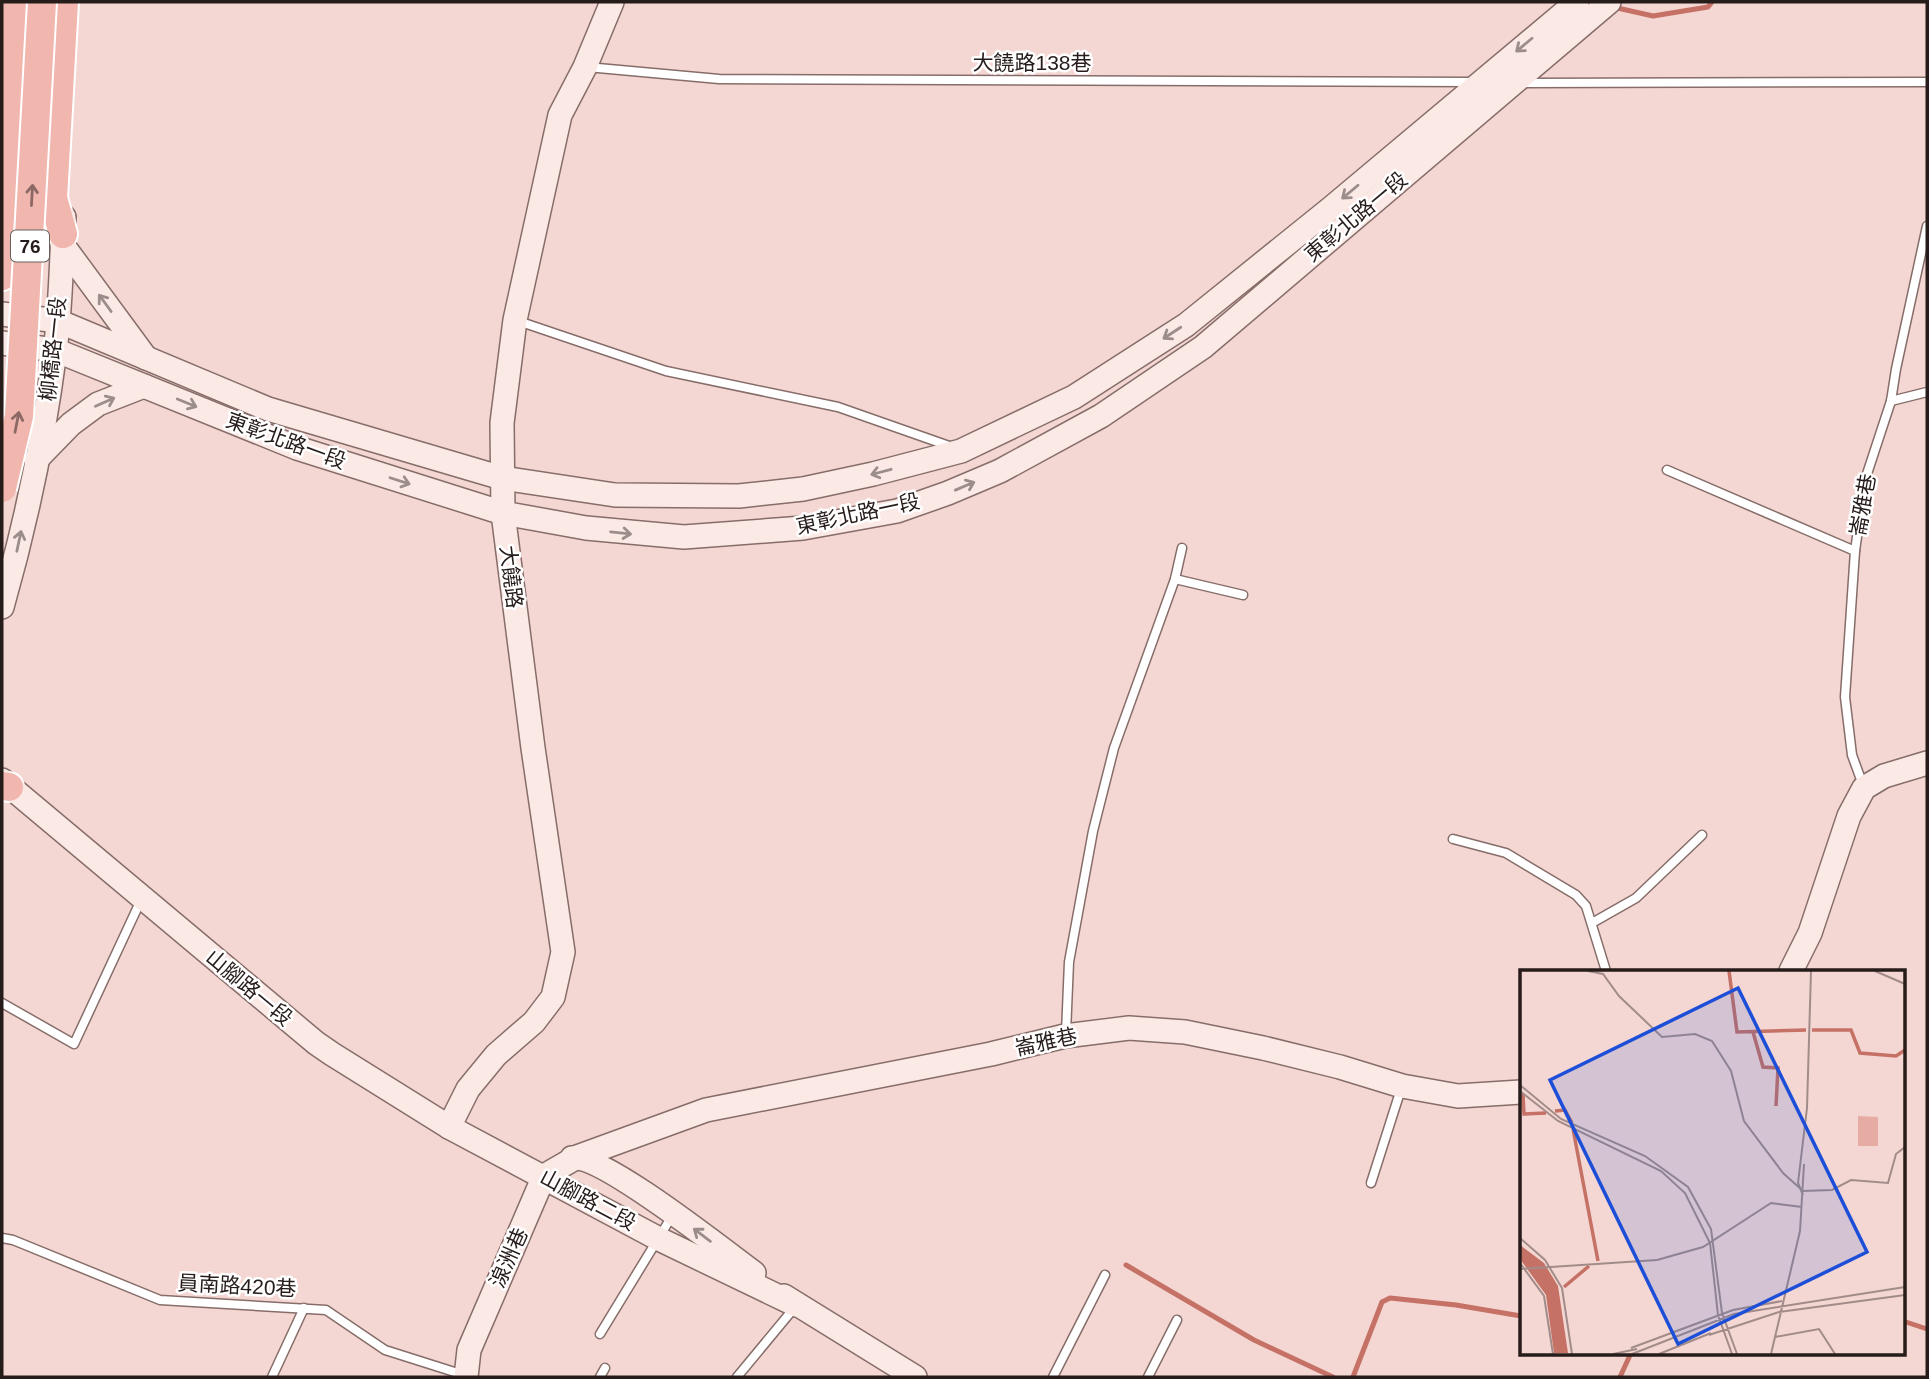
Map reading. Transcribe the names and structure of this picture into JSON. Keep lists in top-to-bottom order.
{
  "streets": {
    "highway": ["76"],
    "street": [
      "東彰北路一段",
      "柳橋路一段",
      "崙雅巷",
      "大饒路",
      "山腳路一段",
      "山腳路二段",
      "湶洲巷"
    ],
    "lane": ["大饒路138巷", "員南路420巷"]
  },
  "crossings": [
    ["大饒路138巷", "東彰北路一段"],
    ["大饒路138巷", "大饒路"],
    ["東彰北路一段", "柳橋路一段"],
    ["東彰北路一段", "大饒路"],
    ["崙雅巷", "山腳路二段"],
    ["大饒路", "山腳路一段"],
    ["山腳路一段", "山腳路二段"],
    ["山腳路二段", "湶洲巷"],
    ["湶洲巷", "員南路420巷"]
  ]
}
